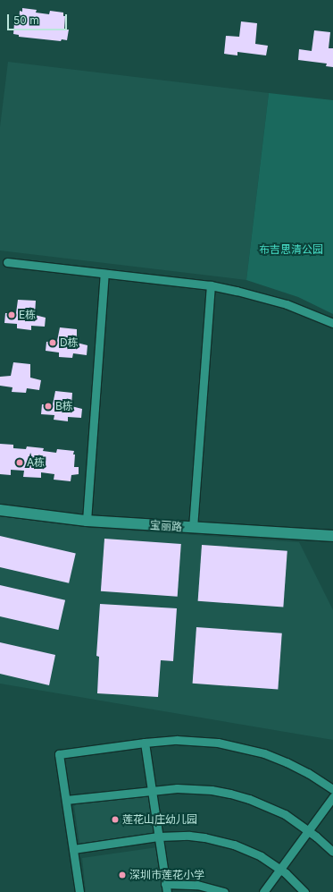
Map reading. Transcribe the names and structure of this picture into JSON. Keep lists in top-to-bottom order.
{
  "streets": {
    "street": ["宝丽路"]
  },
  "parks": ["布吉思清公园"],
  "places": [
    "E栋",
    "D栋",
    "B栋",
    "A栋",
    "莲花山庄幼儿园",
    "深圳市莲花小学"
  ],
  "scale_bar": "50 m"
}
